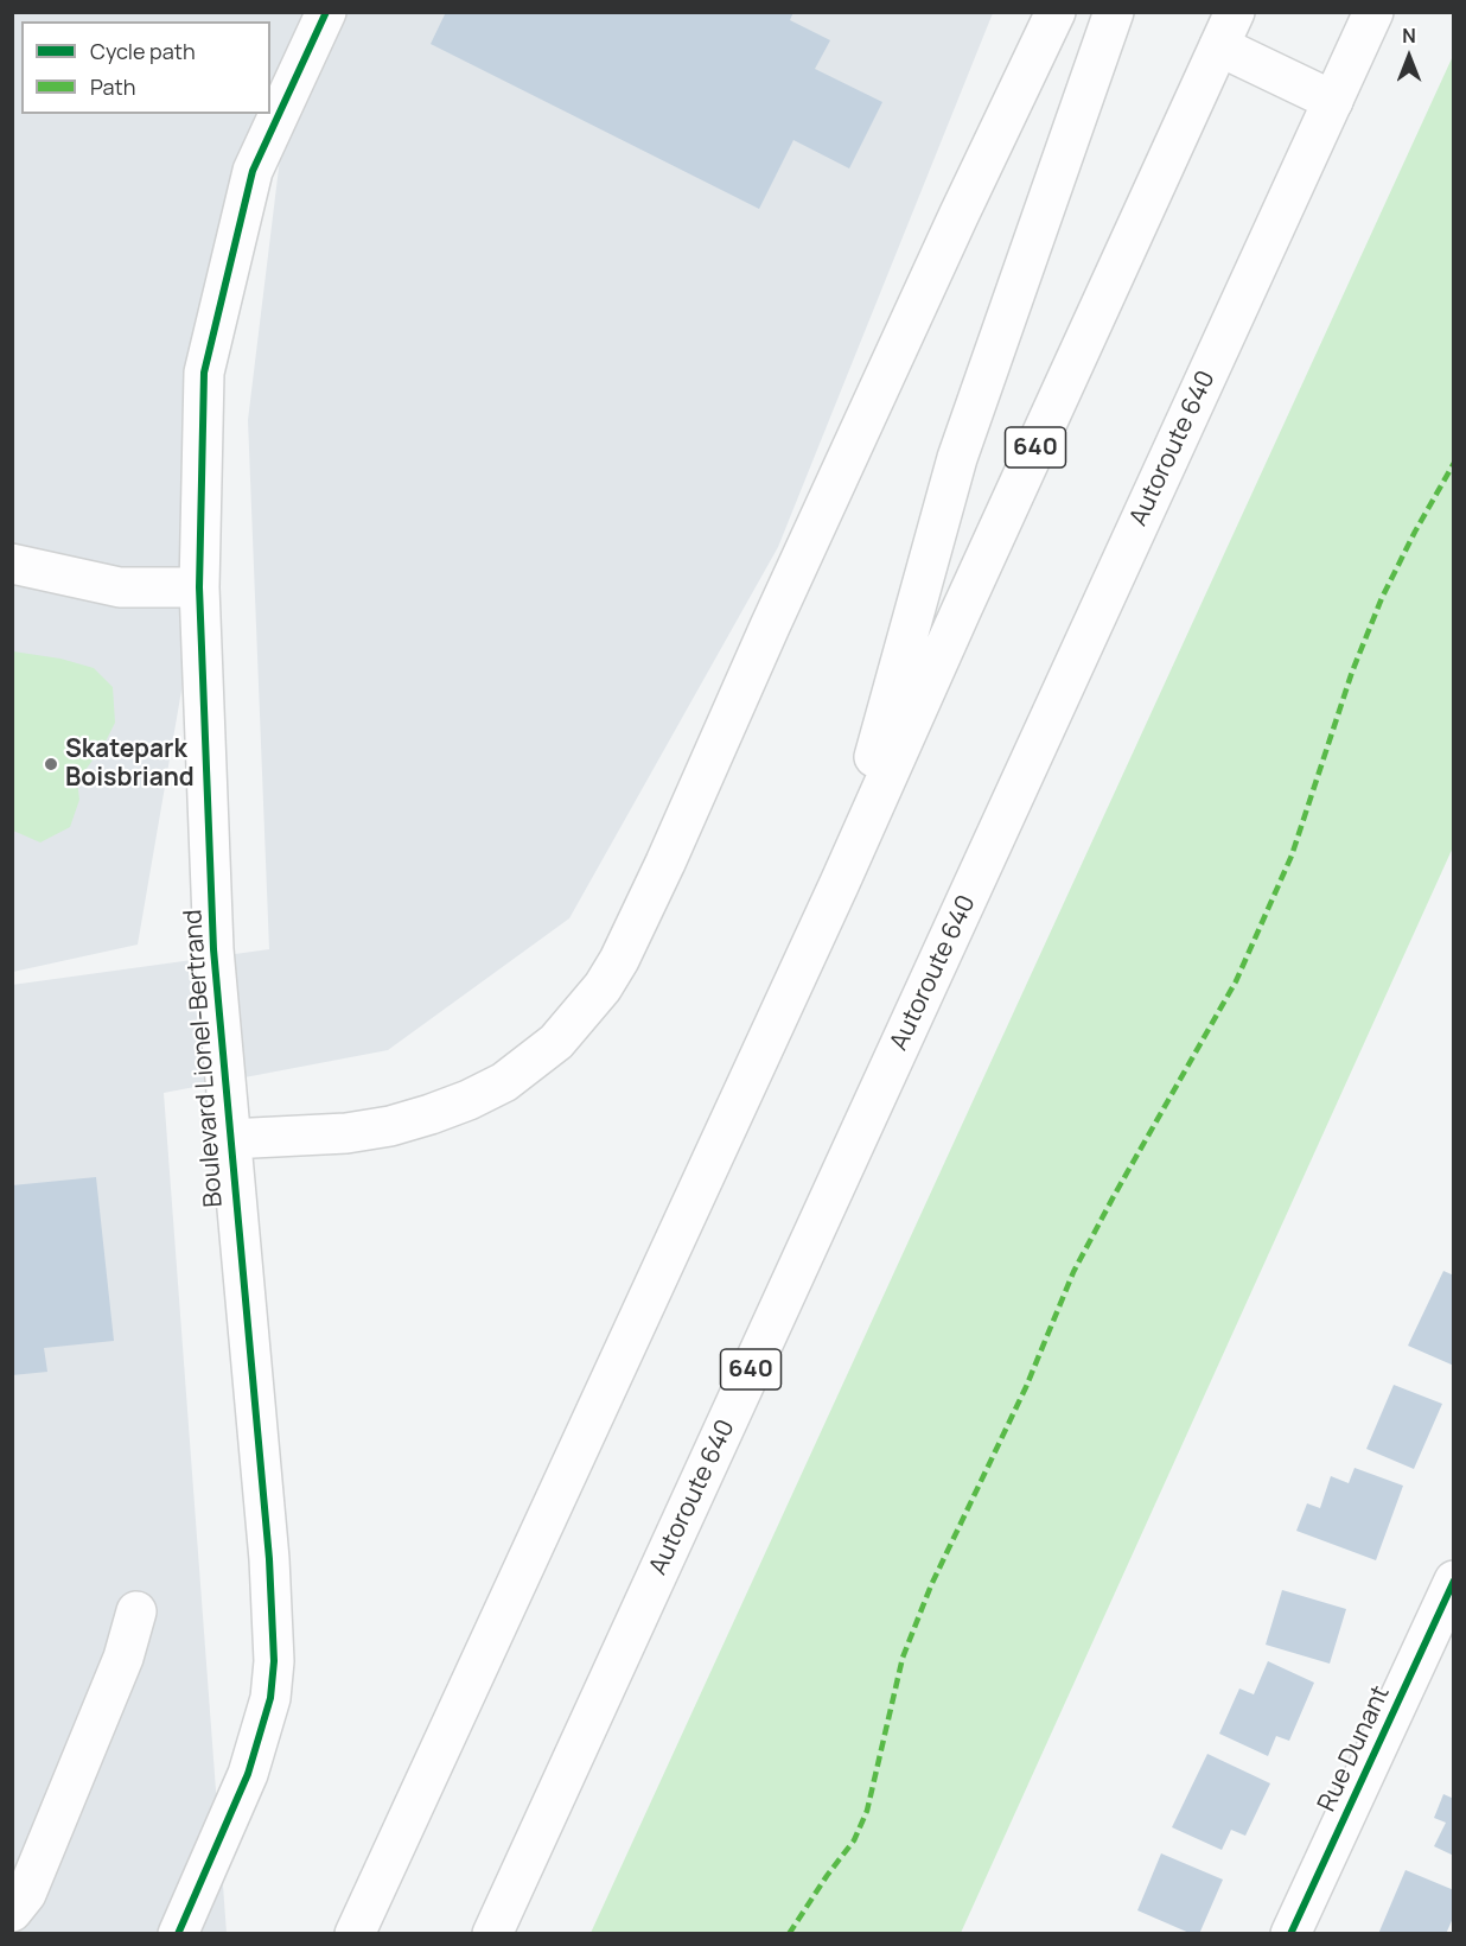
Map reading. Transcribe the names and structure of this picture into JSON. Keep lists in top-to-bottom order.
{
  "streets": {
    "main road": [
      "640",
      "Autoroute 640",
      "Boulevard Lionel-Bertrand",
      "Rue Dunant"
    ]
  },
  "crossings": [
    ["640", "Autoroute 640"]
  ],
  "places": ["Skatepark Boisbriand"],
  "legend": ["Cycle path", "Path"],
  "north": "top"
}
